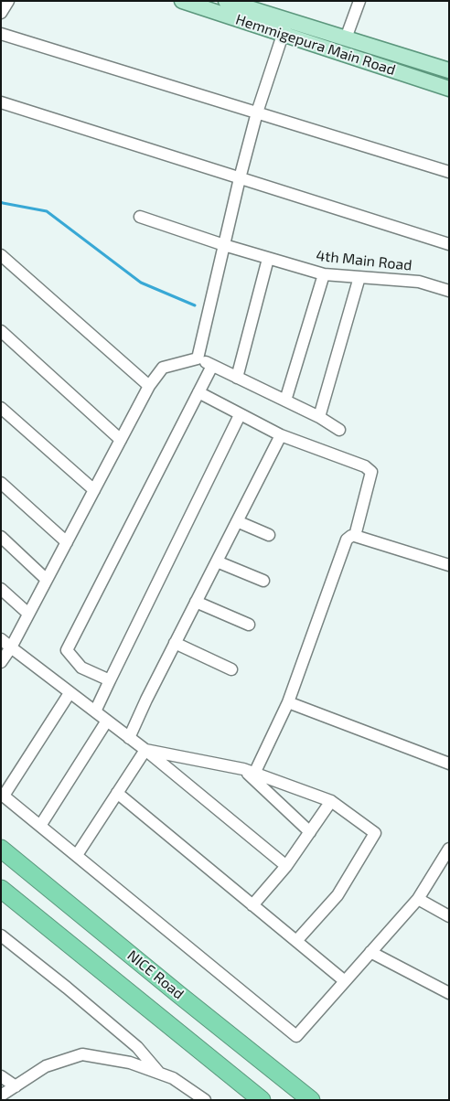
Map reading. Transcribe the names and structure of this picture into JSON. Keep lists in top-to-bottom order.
{
  "streets": {
    "highway": ["NICE Road"],
    "main road": ["Hemmigepura Main Road"],
    "street": ["4th Main Road"]
  }
}
